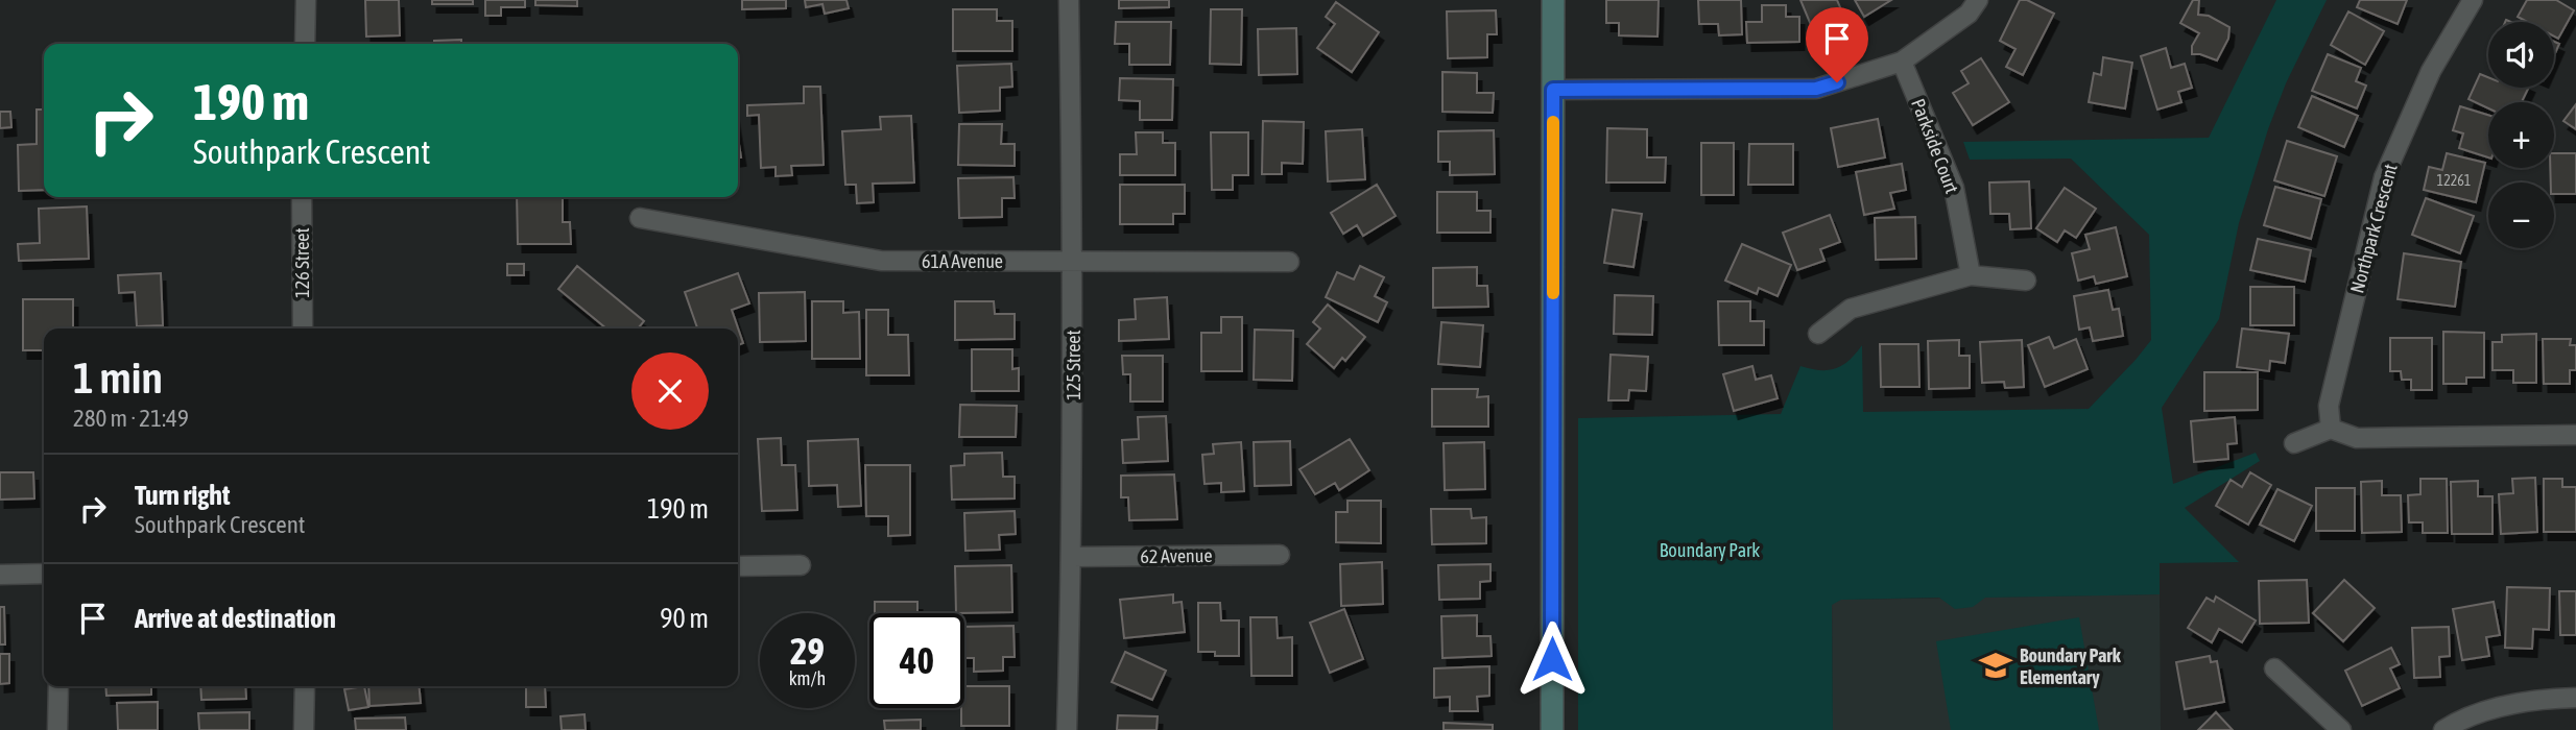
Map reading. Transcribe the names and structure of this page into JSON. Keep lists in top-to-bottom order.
{
  "streets": {
    "street": [
      "Parkside Court",
      "Northpark Crescent",
      "61A Avenue",
      "126 Street",
      "125 Street",
      "62 Avenue"
    ]
  },
  "crossings": [
    ["61A Avenue", "125 Street"],
    ["125 Street", "62 Avenue"]
  ],
  "parks": ["Boundary Park"],
  "places": {
    "school or university": ["Boundary Park Elementary"]
  },
  "house_numbers": ["12261"],
  "page": {
    "map_buttons": ["+", "−"],
    "turn": ["190 m", "Southpark Crescent"],
    "heading": ["1 min", "280 m · 21:49"],
    "list": [
      {
        "name": "Turn right",
        "note": "Southpark Crescent",
        "value": "190 m"
      },
      {
        "name": "Arrive at destination",
        "value": "90 m"
      }
    ],
    "speed": "29 km/h",
    "limit": "40"
  }
}
